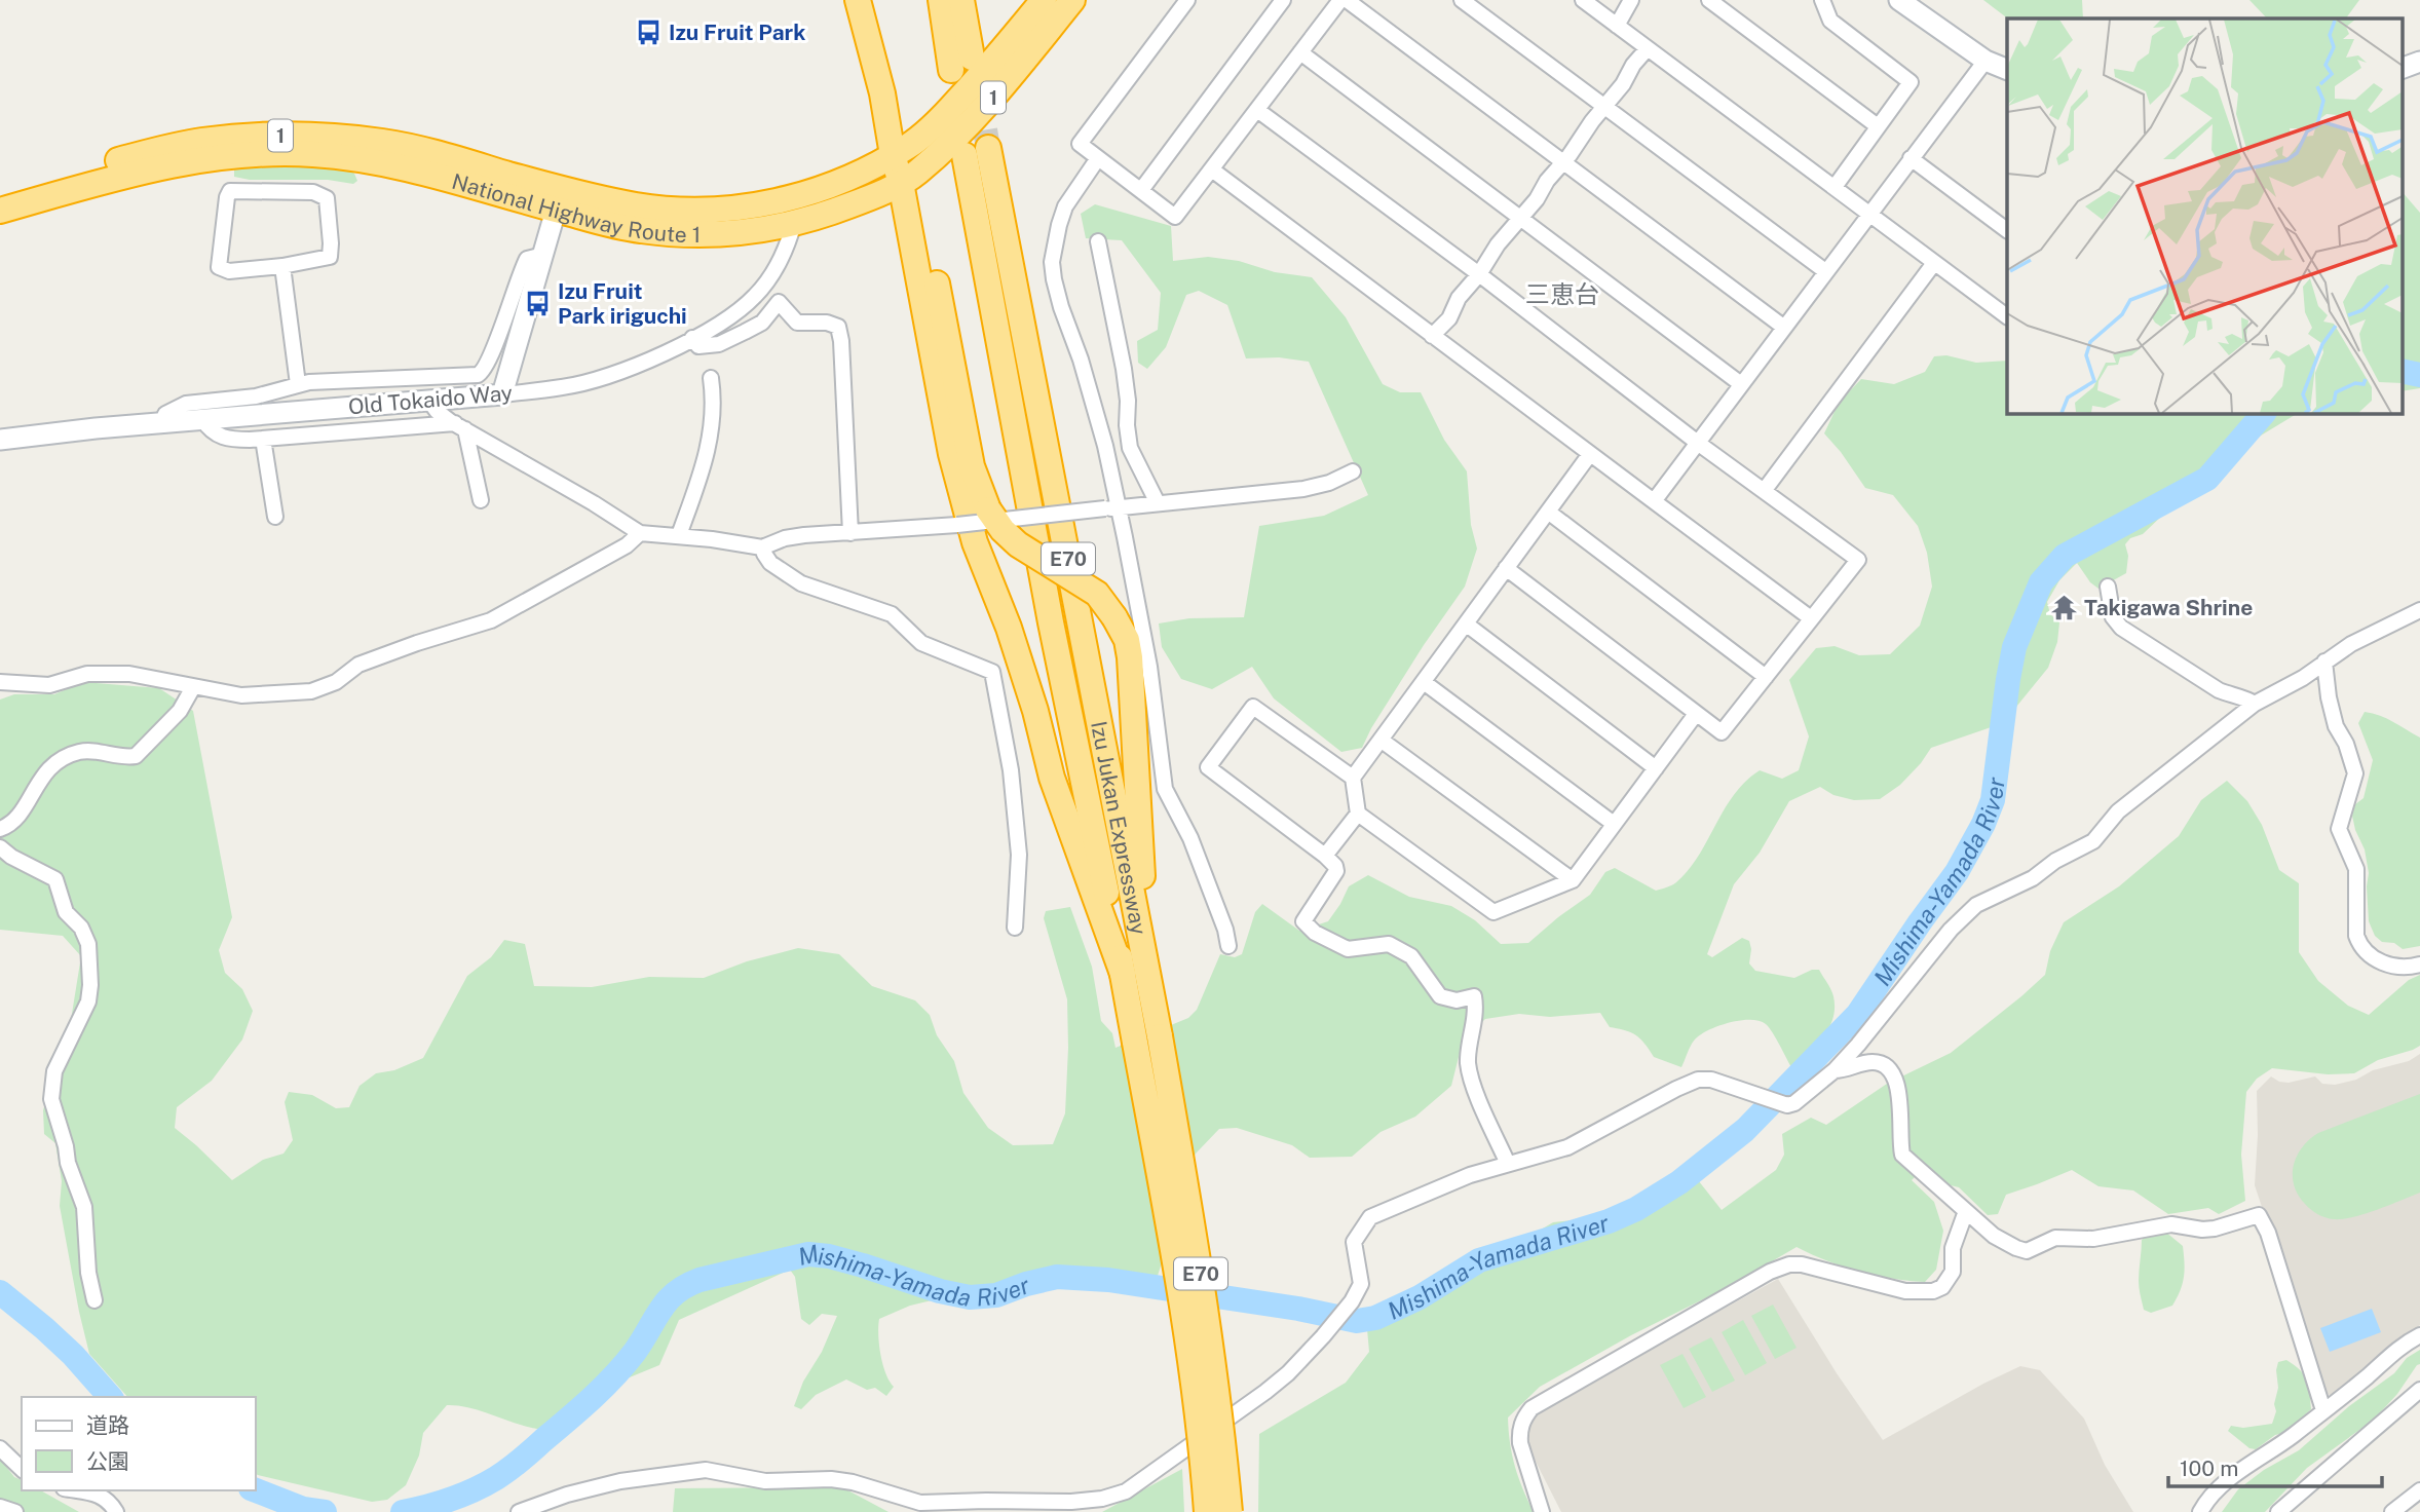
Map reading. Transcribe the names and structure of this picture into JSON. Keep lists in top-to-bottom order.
{
  "streets": {
    "highway": [
      "1",
      "National Highway Route 1",
      "E70",
      "Izu Jukan Expressway"
    ],
    "street": ["Old Tokaido Way"]
  },
  "crossings": [
    ["National Highway Route 1", "Old Tokaido Way"]
  ],
  "districts": ["三恵台"],
  "water": ["Mishima-Yamada River"],
  "places": {
    "bus stop": ["Izu Fruit Park", "Izu Fruit Park iriguchi"],
    "temple": ["Takigawa Shrine"]
  },
  "legend": ["道路", "公園"],
  "scale_bar": "100 m"
}
